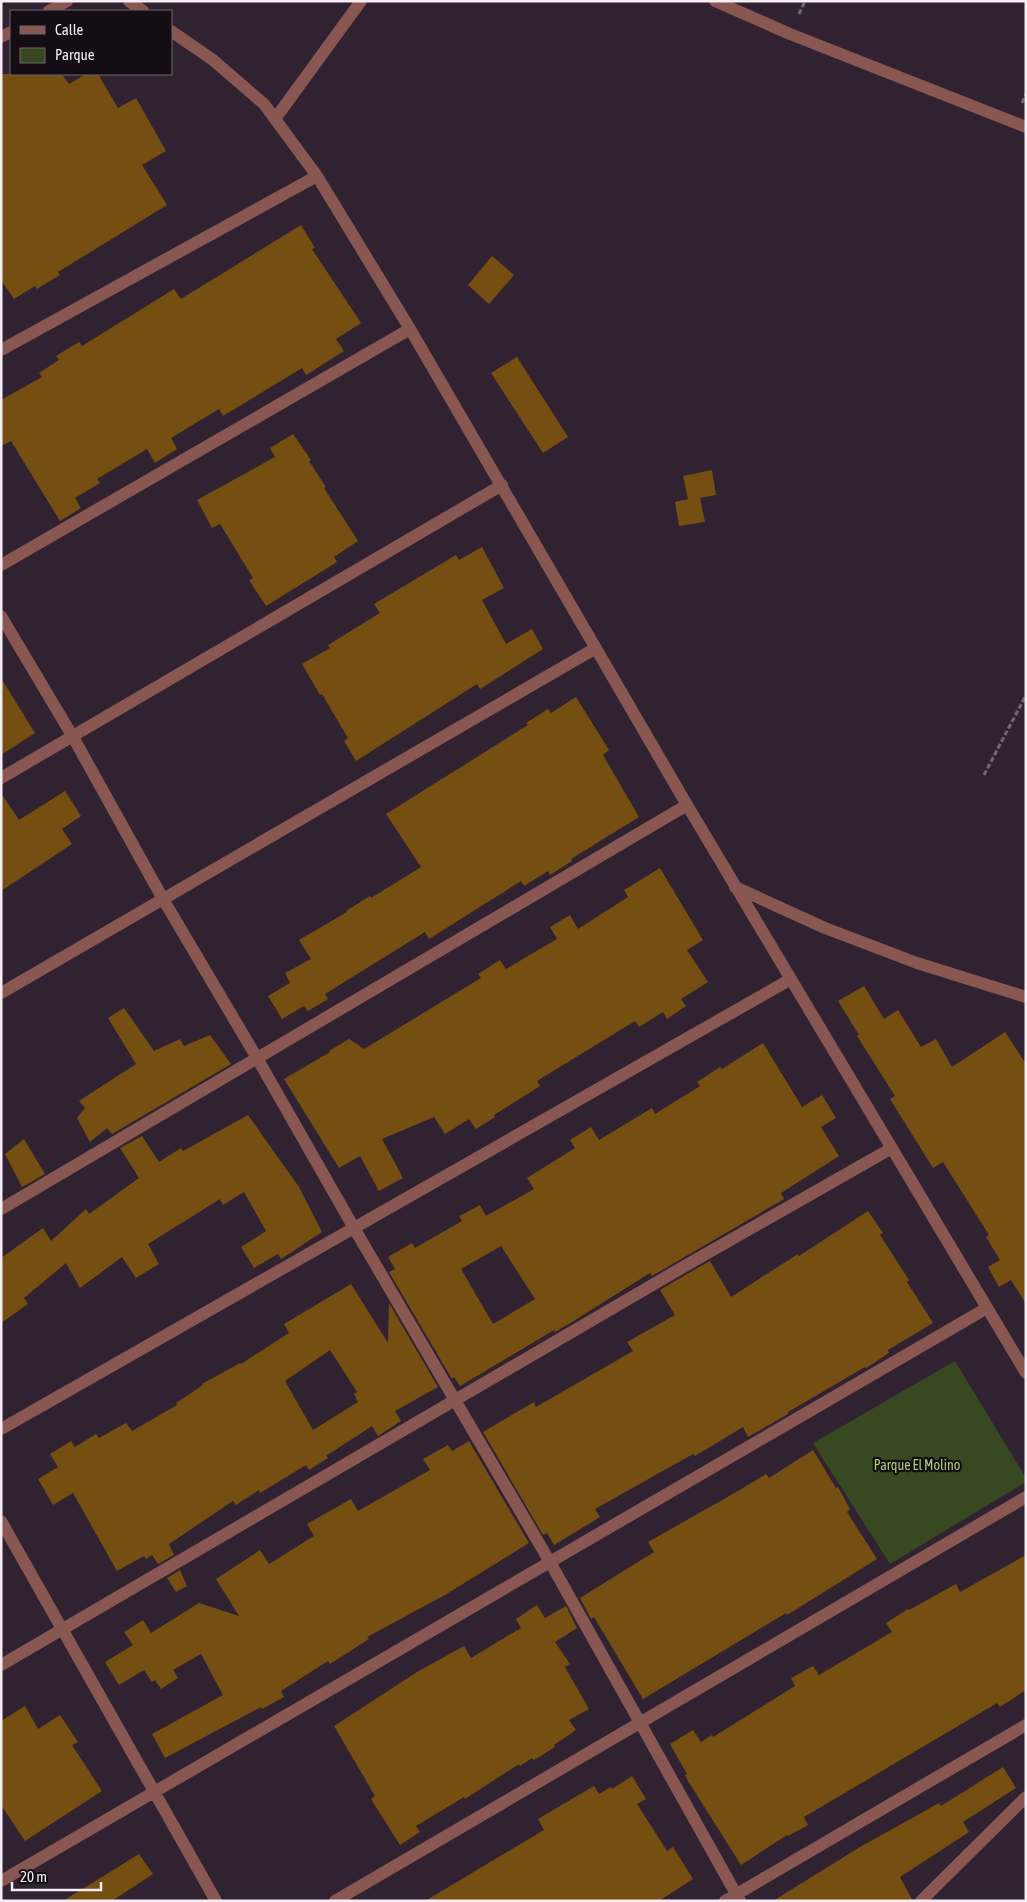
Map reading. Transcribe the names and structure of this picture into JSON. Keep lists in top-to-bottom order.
{
  "parks": ["Parque El Molino"],
  "legend": ["Calle", "Parque"],
  "scale_bar": "20 m"
}
